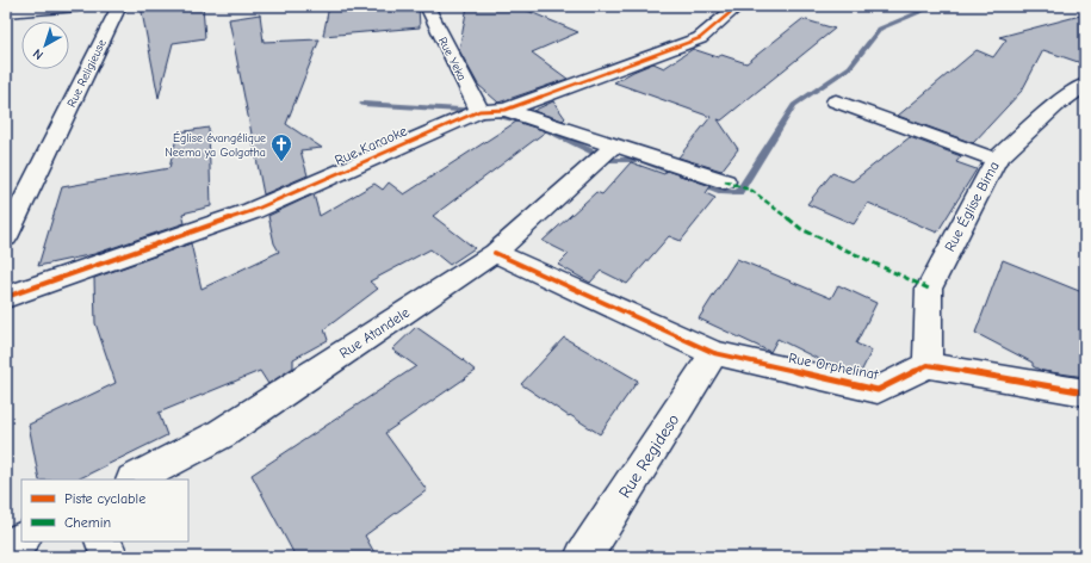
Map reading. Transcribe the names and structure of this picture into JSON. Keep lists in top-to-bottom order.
{
  "streets": {
    "street": [
      "Rue Yeka",
      "Rue Religieuse",
      "Rue Karaoke",
      "Rue Église Bima",
      "Rue Atandele",
      "Rue Orphelinat",
      "Rue Regideso"
    ]
  },
  "crossings": [
    ["Rue Yeka", "Rue Karaoke"],
    ["Rue Église Bima", "Rue Orphelinat"],
    ["Rue Atandele", "Rue Orphelinat"],
    ["Rue Orphelinat", "Rue Regideso"]
  ],
  "places": {
    "church": ["Église évangélique Neema ya Golgotha"]
  },
  "legend": ["Piste cyclable", "Chemin"],
  "north": "bottom left"
}
